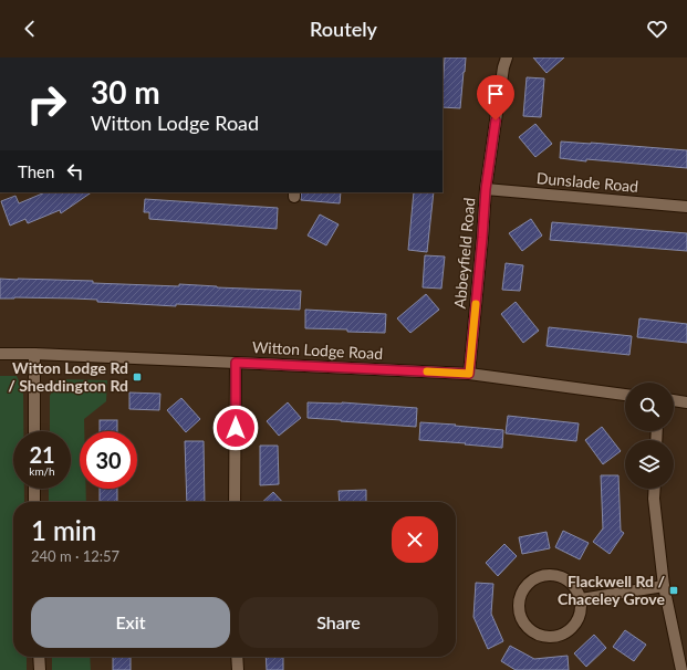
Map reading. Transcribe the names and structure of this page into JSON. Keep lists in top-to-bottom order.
{
  "streets": {
    "street": ["Dunslade Road", "Abbeyfield Road", "Witton Lodge Road"]
  },
  "crossings": [
    ["Dunslade Road", "Abbeyfield Road"],
    ["Abbeyfield Road", "Witton Lodge Road"]
  ],
  "places": {
    "transit": ["Witton Lodge Rd / Sheddington Rd", "Flackwell Rd / Chaceley Grove"]
  },
  "page": {
    "header": "Routely",
    "turn": ["30 m", "Witton Lodge Road"],
    "then": "Then",
    "speed": "21 km/h",
    "limit": "30",
    "heading": ["1 min", "240 m · 12:57"],
    "buttons": ["Exit", "Share"]
  }
}
